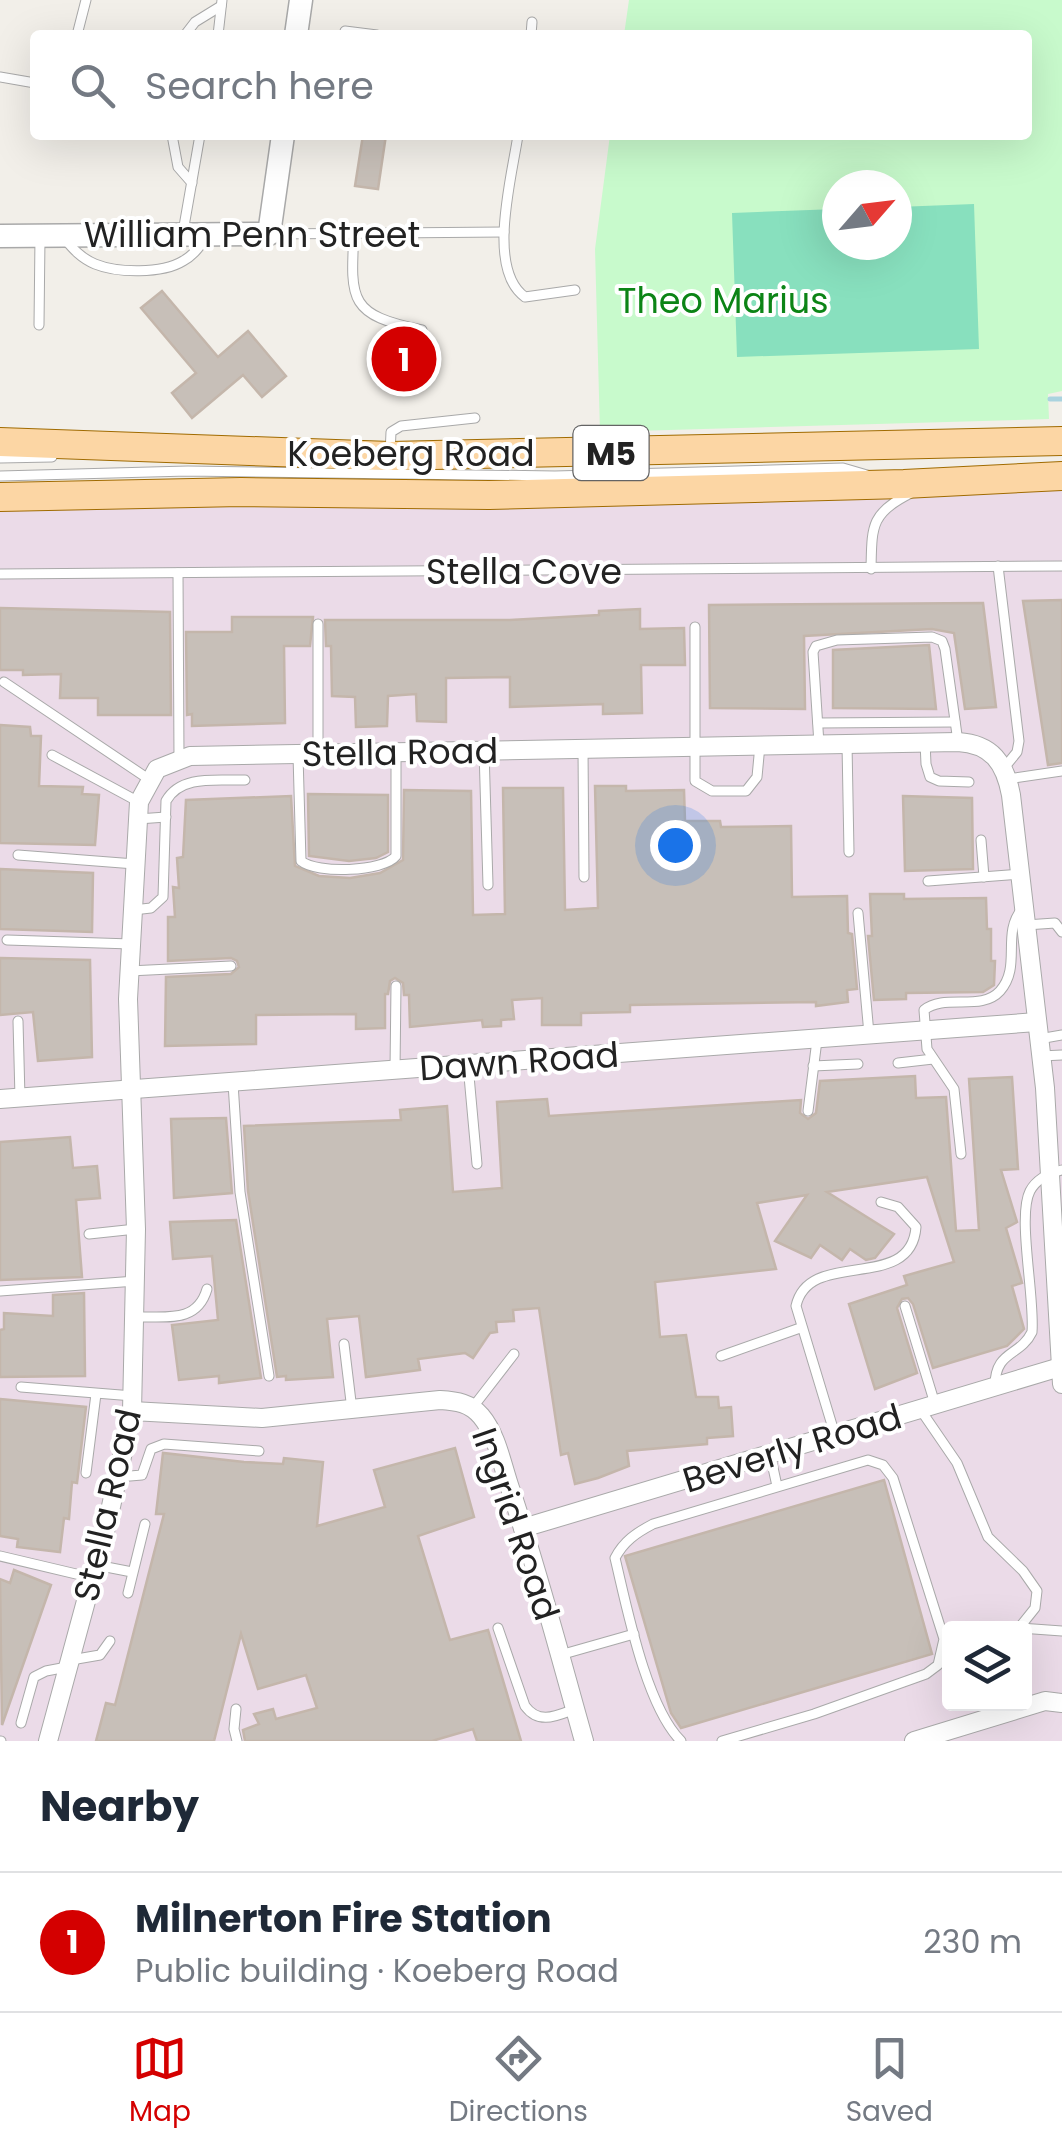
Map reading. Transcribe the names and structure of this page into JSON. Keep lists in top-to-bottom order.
{
  "streets": {
    "main road": ["Koeberg Road", "M5"],
    "street": [
      "William Penn Street",
      "Stella Road",
      "Dawn Road",
      "Beverly Road",
      "Ingrid Road"
    ],
    "lane": ["Stella Cove"]
  },
  "crossings": [
    ["Stella Road", "Dawn Road"],
    ["Stella Road", "Ingrid Road"],
    ["Beverly Road", "Ingrid Road"]
  ],
  "parks": ["Theo Marius"],
  "north": "top right",
  "page": {
    "search": "Search here",
    "pins": "1",
    "heading": "Nearby",
    "list": [
      {
        "mark": "1",
        "name": "Milnerton Fire Station",
        "note": "Public building · Koeberg Road",
        "value": "230 m"
      }
    ],
    "nav": ["Map", "Directions", "Saved"]
  }
}
